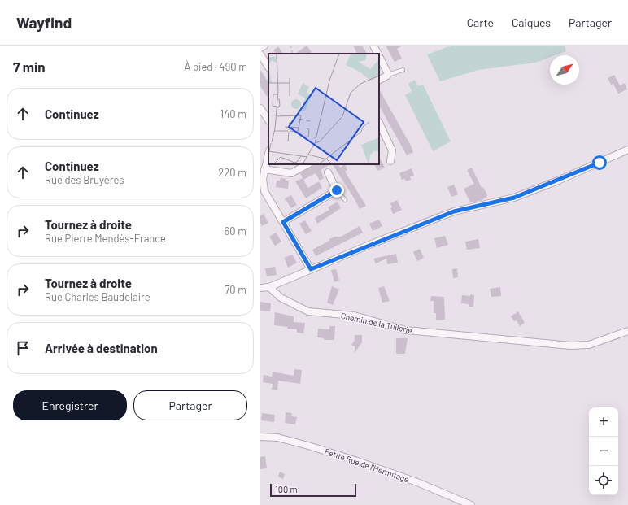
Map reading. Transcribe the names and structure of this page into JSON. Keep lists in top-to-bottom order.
{
  "streets": {
    "street": ["Chemin de la Tuilerie", "Petite Rue de l'Hermitage"]
  },
  "scale_bar": "100 m",
  "north": "top right",
  "page": {
    "header": "Wayfind",
    "nav": ["Carte", "Calques", "Partager"],
    "heading": ["7 min", "À pied · 490 m"],
    "list": [
      ["Continuez", "140 m"],
      ["Continuez", "Rue des Bruyères", "220 m"],
      ["Tournez à droite", "Rue Pierre Mendès-France", "60 m"],
      ["Tournez à droite", "Rue Charles Baudelaire", "70 m"],
      "Arrivée à destination"
    ],
    "buttons": ["Enregistrer", "Partager"],
    "map_buttons": ["+", "−"],
    "scale": "100 m"
  }
}
